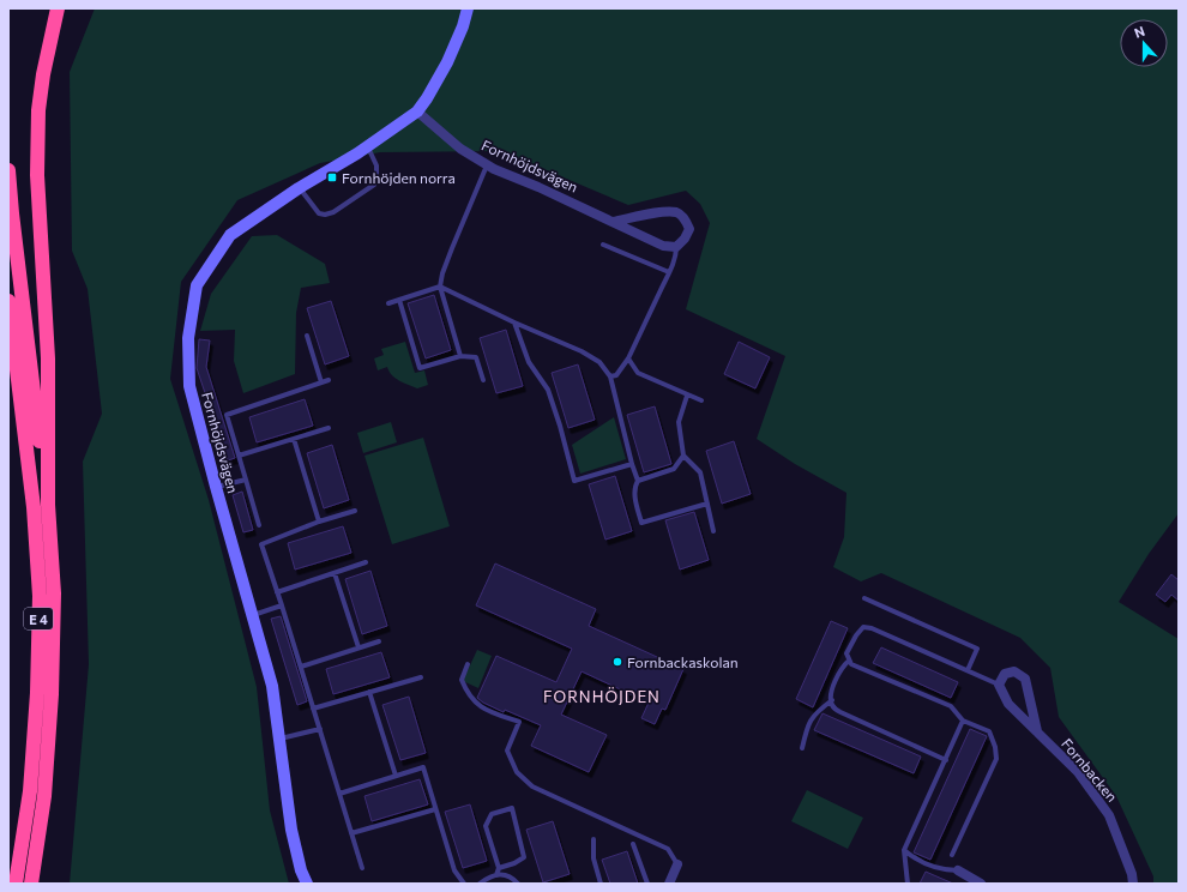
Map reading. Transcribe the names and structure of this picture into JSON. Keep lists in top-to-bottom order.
{
  "streets": {
    "highway": ["E 4"],
    "street": ["Fornhöjdsvägen", "Fornbacken"]
  },
  "districts": ["FORNHÖJDEN"],
  "places": {
    "transit": ["Fornhöjden norra"],
    "other": ["Fornbackaskolan"]
  },
  "north": "top"
}
